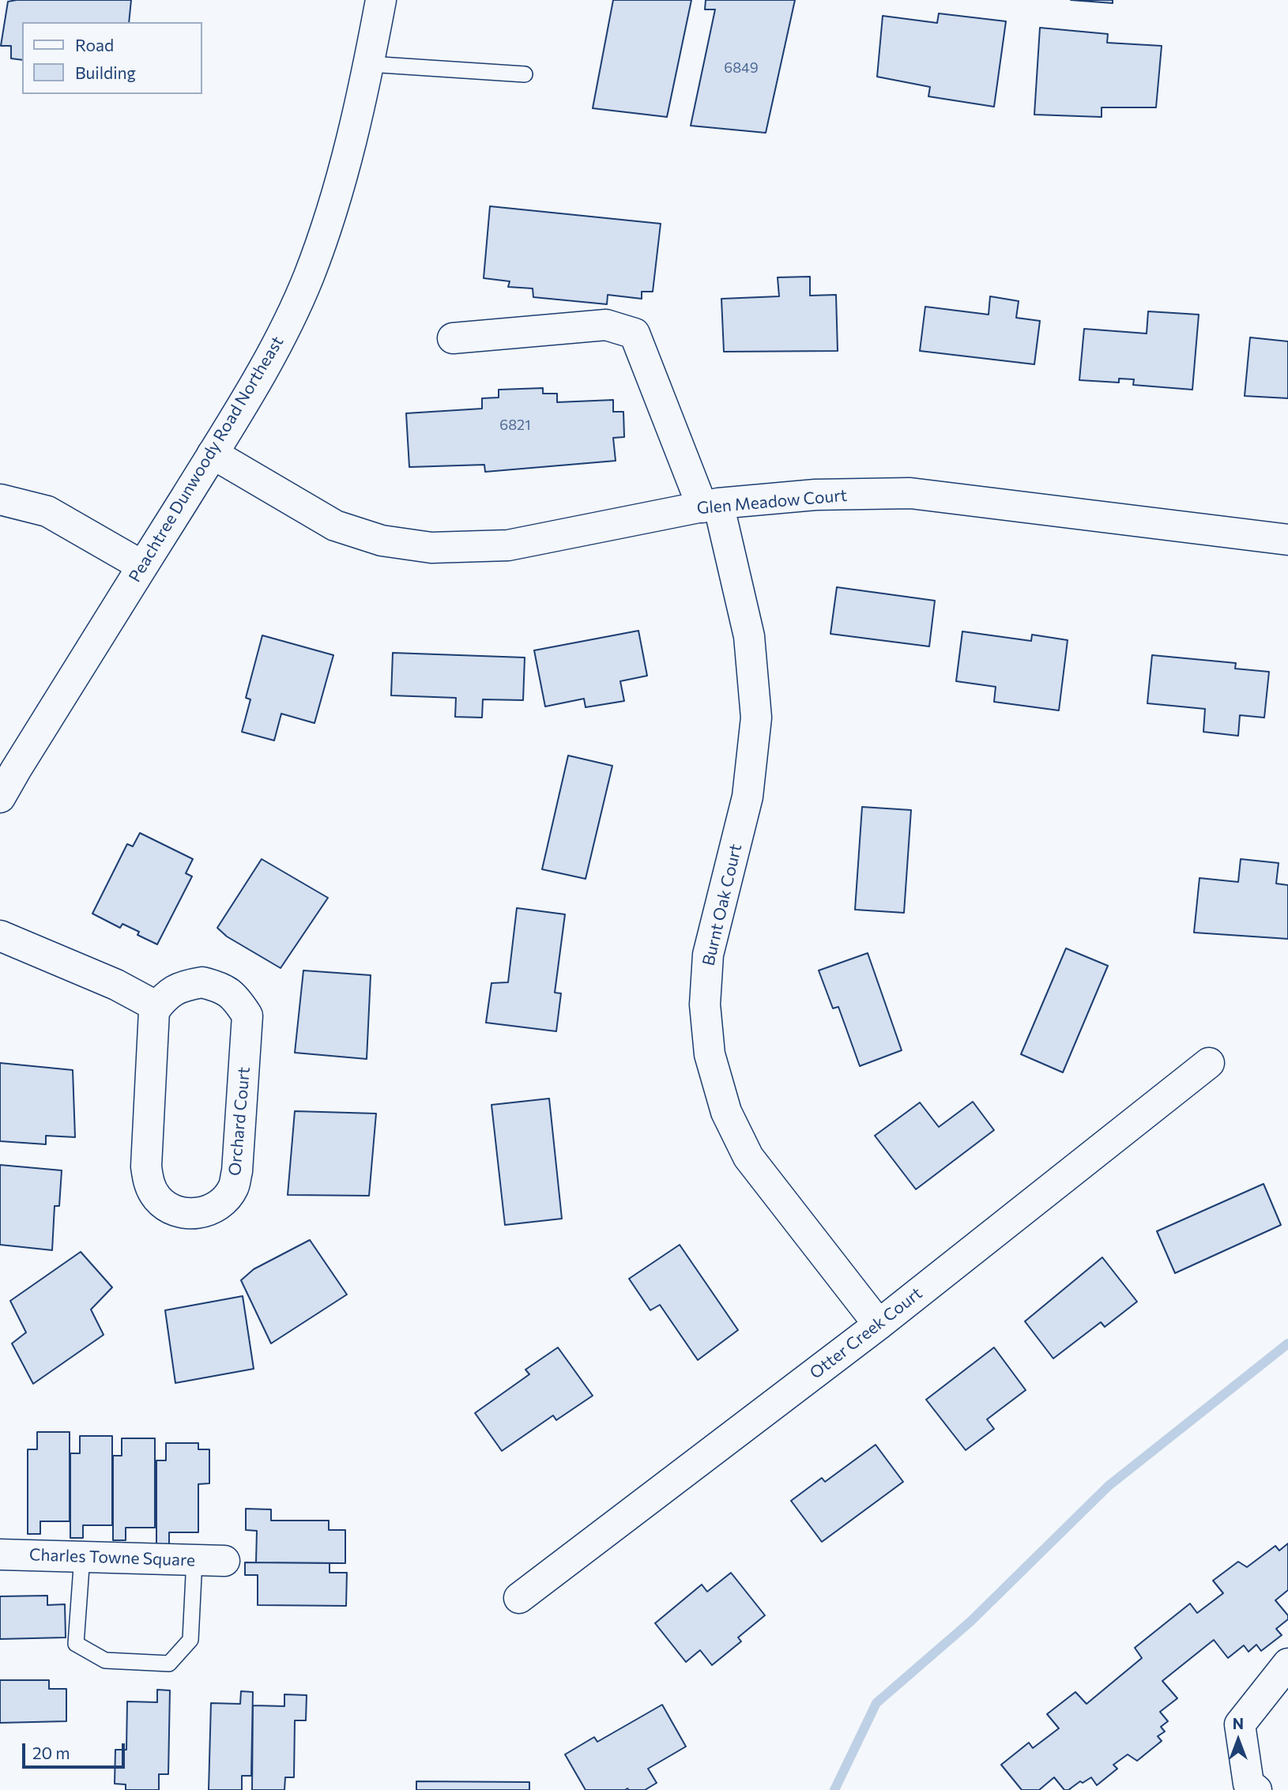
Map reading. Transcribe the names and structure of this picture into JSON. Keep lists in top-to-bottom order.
{
  "streets": {
    "street": [
      "Peachtree Dunwoody Road Northeast",
      "Glen Meadow Court",
      "Burnt Oak Court",
      "Orchard Court",
      "Otter Creek Court",
      "Charles Towne Square"
    ]
  },
  "crossings": [
    ["Peachtree Dunwoody Road Northeast", "Glen Meadow Court"],
    ["Glen Meadow Court", "Burnt Oak Court"],
    ["Burnt Oak Court", "Otter Creek Court"]
  ],
  "house_numbers": ["6849", "6821"],
  "legend": ["Road", "Building"],
  "scale_bar": "20 m",
  "north": "top"
}
